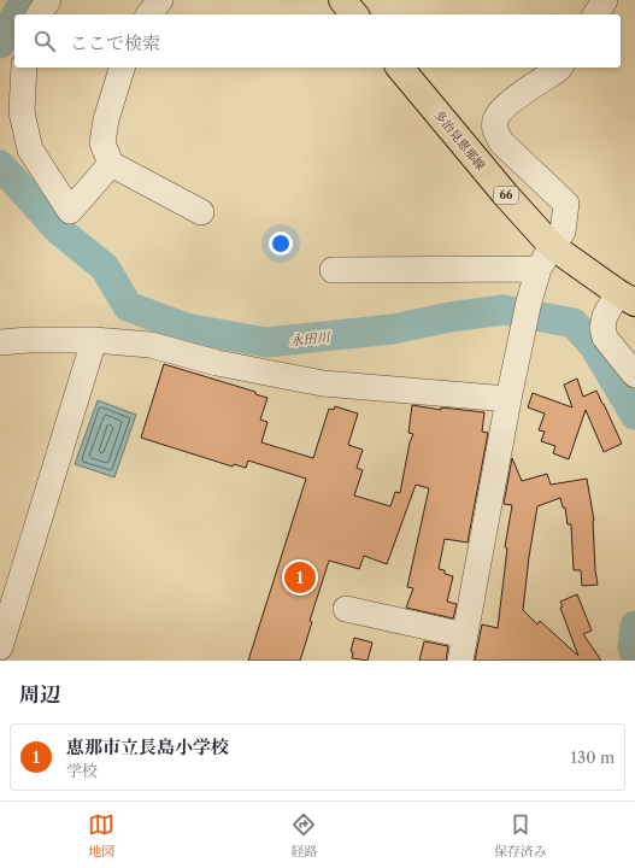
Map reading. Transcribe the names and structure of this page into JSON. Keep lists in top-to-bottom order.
{
  "streets": {
    "main road": ["多治見恵那線", "66"]
  },
  "water": ["永田川"],
  "page": {
    "search": "ここで検索",
    "pins": "1",
    "heading": "周辺",
    "list": [
      {
        "mark": "1",
        "name": "恵那市立長島小学校",
        "note": "学校",
        "value": "130 m"
      }
    ],
    "nav": ["地図", "経路", "保存済み"]
  }
}
